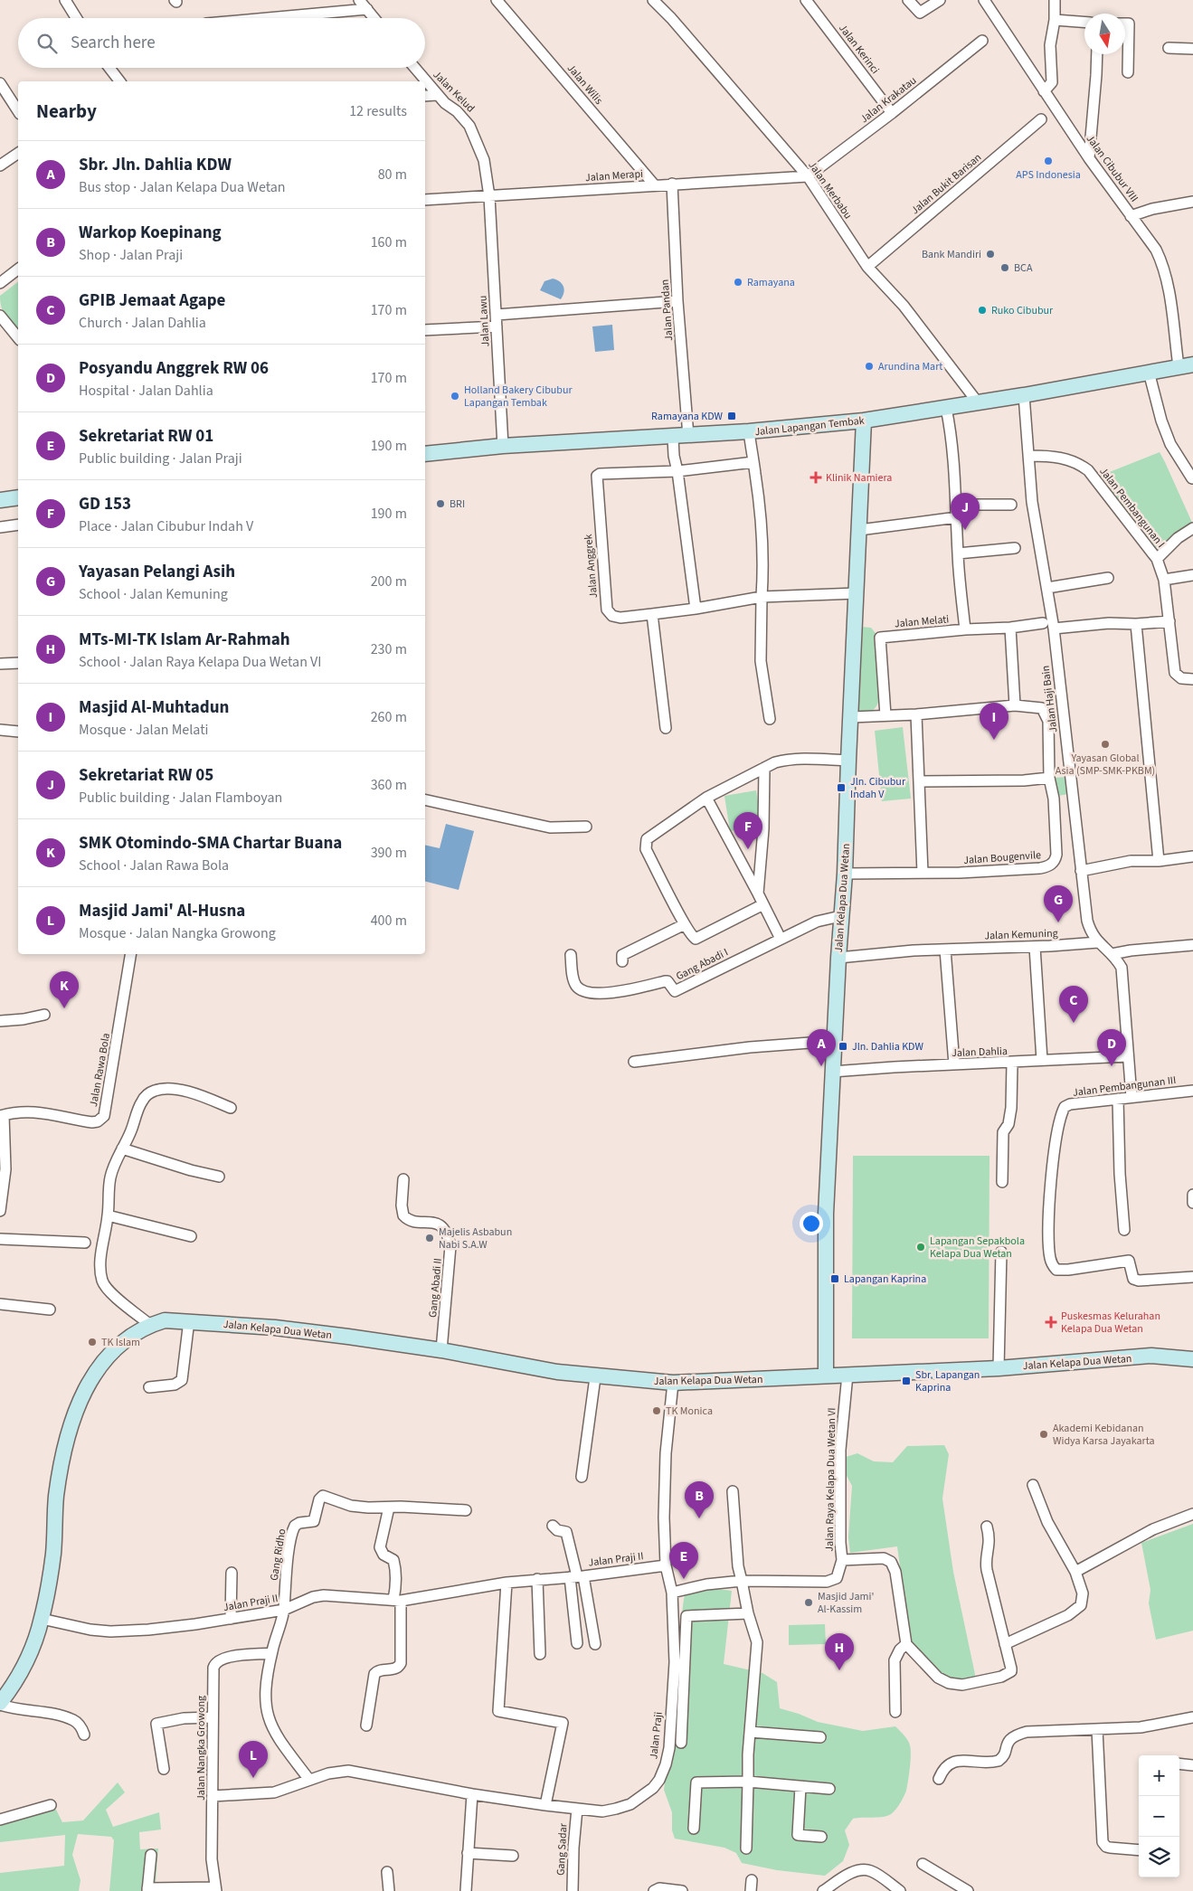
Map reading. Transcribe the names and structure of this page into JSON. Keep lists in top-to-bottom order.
{
  "streets": {
    "street": [
      "Jalan Kerinci",
      "Jalan Wilis",
      "Jalan Kelud",
      "Jalan Krakatau",
      "Jalan Cibubur VIII",
      "Jalan Merapi",
      "Jalan Bukit Barisan",
      "Jalan Merbabu",
      "Jalan Pandan",
      "Jalan Lawu",
      "Jalan Lapangan Tembak",
      "Jalan Pembangunan I",
      "Jalan Anggrek",
      "Jalan Melati",
      "Jalan Haji Bain",
      "Jalan Bougenvile",
      "Jalan Kelapa Dua Wetan",
      "Jalan Kemuning",
      "Gang Abadi I",
      "Jalan Dahlia",
      "Jalan Rawa Bola",
      "Jalan Pembangunan III",
      "Gang Abadi II",
      "Jalan Raya Kelapa Dua Wetan VI",
      "Gang Ridho",
      "Jalan Praji II",
      "Jalan Praji",
      "Jalan Nangka Growong",
      "Gang Sadar"
    ]
  },
  "crossings": [
    ["Jalan Kerinci", "Jalan Krakatau"],
    ["Jalan Wilis", "Jalan Merapi"],
    ["Jalan Kelud", "Jalan Merapi"],
    ["Jalan Kelud", "Jalan Lawu"],
    ["Jalan Krakatau", "Jalan Merapi"],
    ["Jalan Krakatau", "Jalan Merbabu"],
    ["Jalan Cibubur VIII", "Jalan Lapangan Tembak"],
    ["Jalan Merapi", "Jalan Merbabu"],
    ["Jalan Merapi", "Jalan Pandan"],
    ["Jalan Merapi", "Jalan Lawu"],
    ["Jalan Bukit Barisan", "Jalan Merbabu"],
    ["Jalan Merbabu", "Jalan Lapangan Tembak"],
    ["Jalan Pandan", "Jalan Lapangan Tembak"],
    ["Jalan Lawu", "Jalan Lapangan Tembak"],
    ["Jalan Lapangan Tembak", "Jalan Haji Bain"],
    ["Jalan Lapangan Tembak", "Jalan Kelapa Dua Wetan"],
    ["Jalan Pembangunan I", "Jalan Haji Bain"],
    ["Jalan Anggrek", "Jalan Kelapa Dua Wetan"],
    ["Jalan Haji Bain", "Jalan Kemuning"],
    ["Jalan Haji Bain", "Jalan Dahlia"],
    ["Jalan Haji Bain", "Jalan Pembangunan III"],
    ["Jalan Bougenvile", "Jalan Kelapa Dua Wetan"],
    ["Jalan Kelapa Dua Wetan", "Jalan Kemuning"],
    ["Jalan Kelapa Dua Wetan", "Gang Abadi I"],
    ["Jalan Kelapa Dua Wetan", "Jalan Dahlia"],
    ["Jalan Kelapa Dua Wetan", "Gang Abadi II"],
    ["Jalan Kelapa Dua Wetan", "Jalan Raya Kelapa Dua Wetan VI"],
    ["Jalan Kelapa Dua Wetan", "Jalan Praji II"],
    ["Jalan Kelapa Dua Wetan", "Jalan Praji"],
    ["Gang Ridho", "Jalan Praji II"],
    ["Jalan Praji II", "Jalan Praji"],
    ["Jalan Praji", "Jalan Nangka Growong"],
    ["Jalan Praji", "Gang Sadar"]
  ],
  "places": {
    "other": [
      "APS Indonesia",
      "Bank Mandiri",
      "BCA",
      "Ramayana",
      "Ruko Cibubur",
      "Arundina Mart",
      "Holland Bakery Cibubur Lapangan Tembak",
      "BRI",
      "Yayasan Global Asia (SMP-SMK-PKBM)",
      "Majelis Asbabun Nabi S.A.W",
      "Lapangan Sepakbola Kelapa Dua Wetan",
      "TK Islam",
      "TK Monica",
      "Akademi Kebidanan Widya Karsa Jayakarta",
      "Masjid Jami' Al-Kassim"
    ],
    "transit": [
      "Ramayana KDW",
      "Jln. Cibubur Indah V",
      "Jln. Dahlia KDW",
      "Lapangan Kaprina",
      "Sbr. Lapangan Kaprina"
    ],
    "health": ["Klinik Namiera", "Puskesmas Kelurahan Kelapa Dua Wetan"]
  },
  "north": "bottom",
  "page": {
    "search": "Search here",
    "heading": ["Nearby", "12 results"],
    "list": [
      {
        "mark": "A",
        "name": "Sbr. Jln. Dahlia KDW",
        "note": "Bus stop · Jalan Kelapa Dua Wetan",
        "value": "80 m"
      },
      {
        "mark": "B",
        "name": "Warkop Koepinang",
        "note": "Shop · Jalan Praji",
        "value": "160 m"
      },
      {
        "mark": "C",
        "name": "GPIB Jemaat Agape",
        "note": "Church · Jalan Dahlia",
        "value": "170 m"
      },
      {
        "mark": "D",
        "name": "Posyandu Anggrek RW 06",
        "note": "Hospital · Jalan Dahlia",
        "value": "170 m"
      },
      {
        "mark": "E",
        "name": "Sekretariat RW 01",
        "note": "Public building · Jalan Praji",
        "value": "190 m"
      },
      {
        "mark": "F",
        "name": "GD 153",
        "note": "Place · Jalan Cibubur Indah V",
        "value": "190 m"
      },
      {
        "mark": "G",
        "name": "Yayasan Pelangi Asih",
        "note": "School · Jalan Kemuning",
        "value": "200 m"
      },
      {
        "mark": "H",
        "name": "MTs-MI-TK Islam Ar-Rahmah",
        "note": "School · Jalan Raya Kelapa Dua Wetan VI",
        "value": "230 m"
      },
      {
        "mark": "I",
        "name": "Masjid Al-Muhtadun",
        "note": "Mosque · Jalan Melati",
        "value": "260 m"
      },
      {
        "mark": "J",
        "name": "Sekretariat RW 05",
        "note": "Public building · Jalan Flamboyan",
        "value": "360 m"
      },
      {
        "mark": "K",
        "name": "SMK Otomindo-SMA Chartar Buana",
        "note": "School · Jalan Rawa Bola",
        "value": "390 m"
      },
      {
        "mark": "L",
        "name": "Masjid Jami' Al-Husna",
        "note": "Mosque · Jalan Nangka Growong",
        "value": "400 m"
      }
    ],
    "pins": [
      "J",
      "I",
      "F",
      "G",
      "K",
      "C",
      "A",
      "D",
      "B",
      "E",
      "H",
      "L"
    ],
    "map_buttons": ["+", "−"]
  }
}
